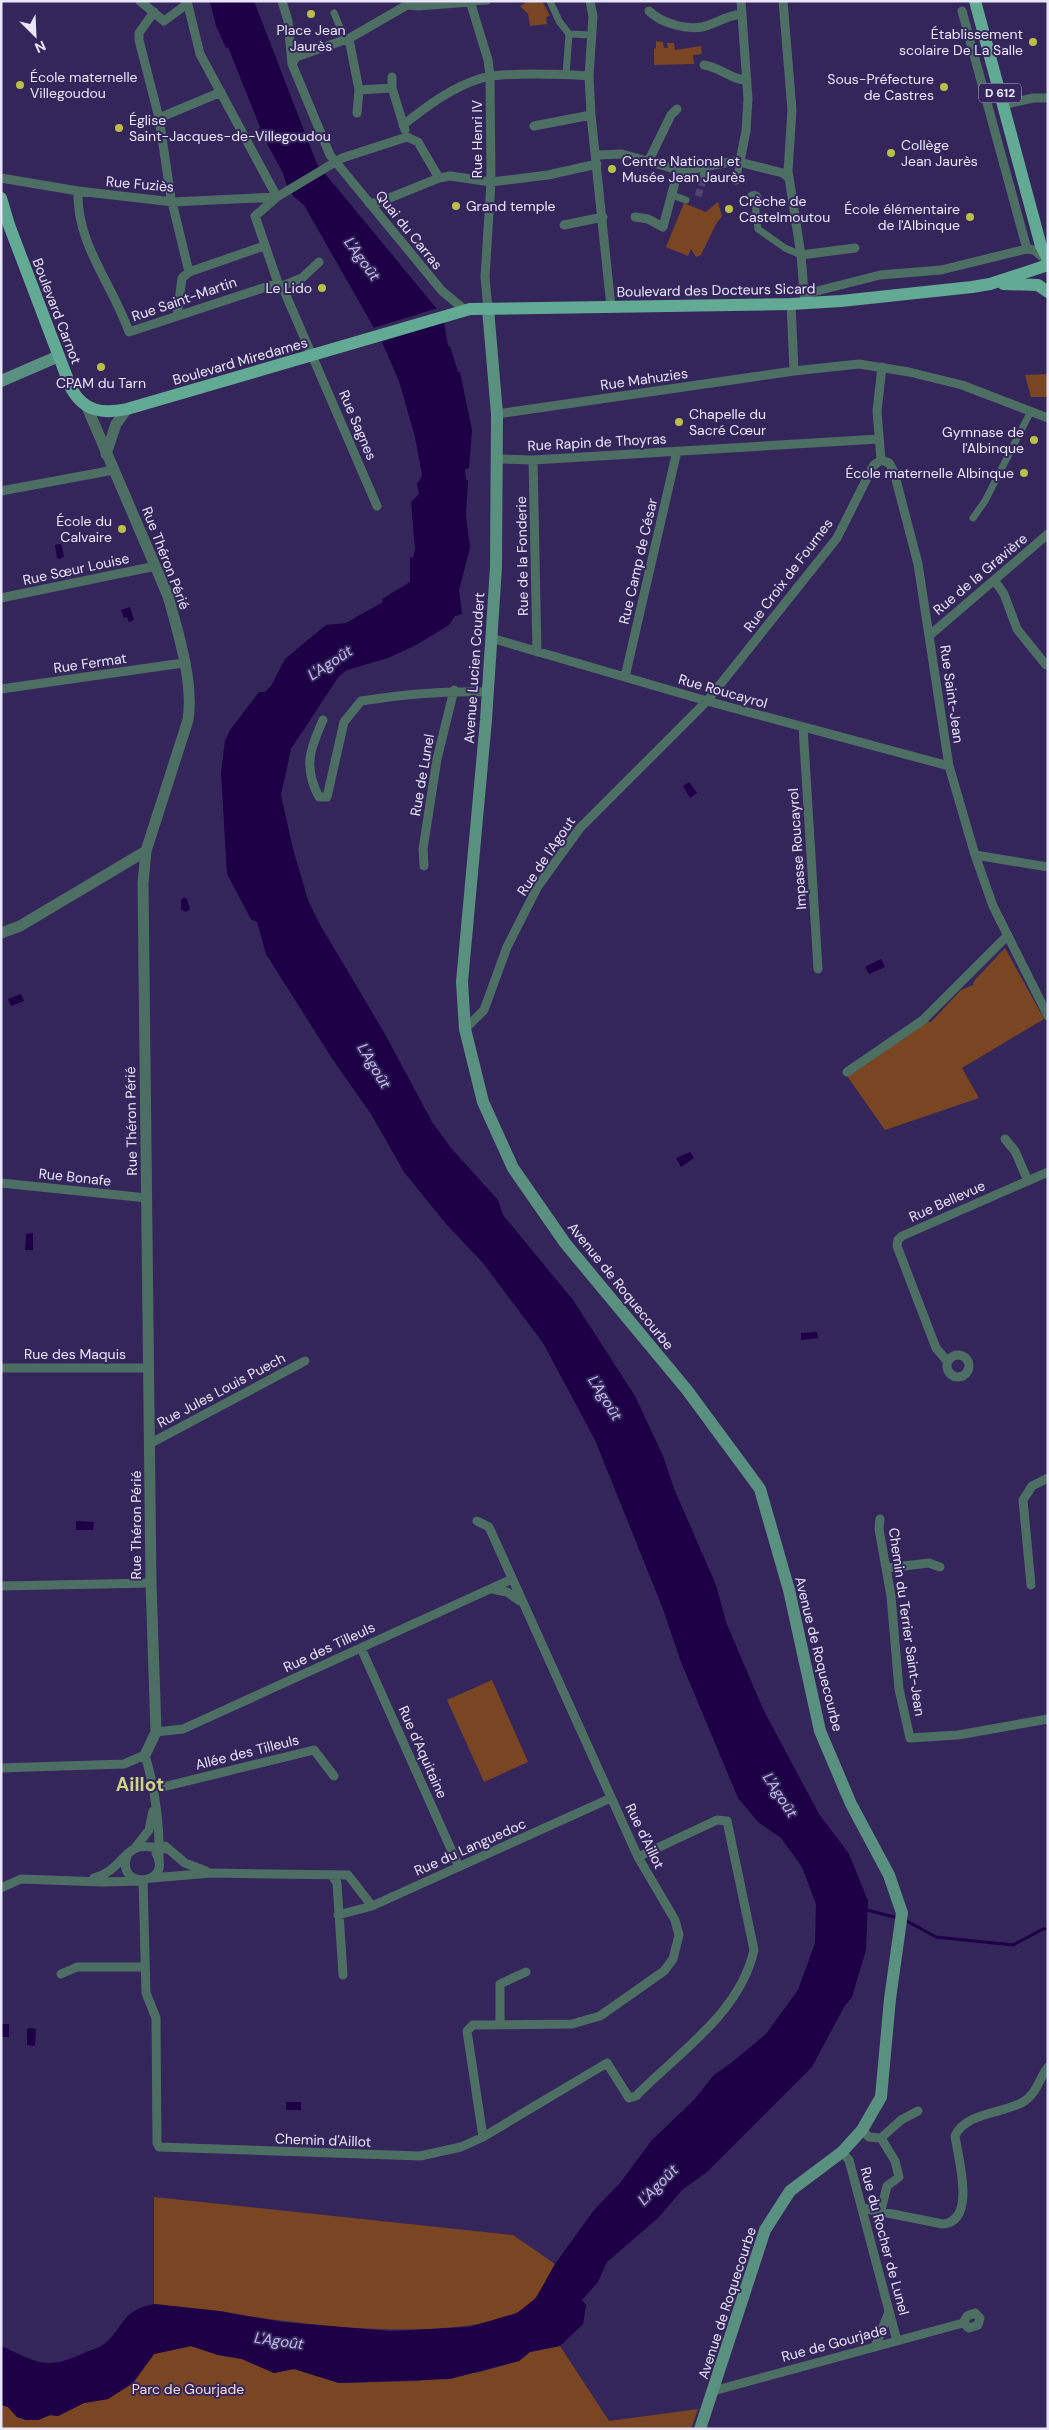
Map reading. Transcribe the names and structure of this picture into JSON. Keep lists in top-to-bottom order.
{
  "streets": {
    "main road": [
      "D 612",
      "Boulevard des Docteurs Sicard",
      "Boulevard Carnot",
      "Boulevard Miredames",
      "Avenue Lucien Coudert",
      "Avenue de Roquecourbe"
    ],
    "street": [
      "Rue Henri IV",
      "Rue Fuziès",
      "Quai du Carras",
      "Rue Saint-Martin",
      "Rue Mahuzies",
      "Rue Sagnes",
      "Rue Rapin de Thoyras",
      "Rue de la Fonderie",
      "Rue Théron Périé",
      "Rue Camp de César",
      "Rue Sœur Louise",
      "Rue de la Gravière",
      "Rue Croix de Fournes",
      "Rue Fermat",
      "Rue Roucayrol",
      "Rue Saint-Jean",
      "Rue de Lunel",
      "Impasse Roucayrol",
      "Rue de l'Agout",
      "Rue Bonafe",
      "Rue Bellevue",
      "Rue des Maquis",
      "Rue Jules Louis Puech",
      "Chemin du Terrier Saint-Jean",
      "Rue des Tilleuls",
      "Allée des Tilleuls",
      "Rue d'Aquitaine",
      "Rue d'Aillot",
      "Rue du Languedoc",
      "Chemin d'Aillot",
      "Rue du Rocher de Lunel",
      "Rue de Gourjade"
    ]
  },
  "crossings": [
    ["D 612", "Boulevard des Docteurs Sicard"],
    ["Rue Henri IV", "Boulevard des Docteurs Sicard"],
    ["Rue Henri IV", "Avenue Lucien Coudert"],
    ["Rue Fuziès", "Rue Saint-Martin"],
    ["Rue Fuziès", "Rue Sagnes"],
    ["Quai du Carras", "Boulevard des Docteurs Sicard"],
    ["Boulevard des Docteurs Sicard", "Boulevard Miredames"],
    ["Boulevard des Docteurs Sicard", "Avenue Lucien Coudert"],
    ["Rue Saint-Martin", "Rue Sagnes"],
    ["Boulevard Carnot", "Boulevard Miredames"],
    ["Boulevard Carnot", "Rue Théron Périé"],
    ["Boulevard Miredames", "Rue Sagnes"],
    ["Boulevard Miredames", "Rue Théron Périé"],
    ["Rue Mahuzies", "Avenue Lucien Coudert"],
    ["Rue Rapin de Thoyras", "Rue de la Fonderie"],
    ["Rue Rapin de Thoyras", "Rue Camp de César"],
    ["Rue Rapin de Thoyras", "Avenue Lucien Coudert"],
    ["Rue de la Fonderie", "Rue Roucayrol"],
    ["Rue Théron Périé", "Rue Sœur Louise"],
    ["Rue Théron Périé", "Rue Fermat"],
    ["Rue Théron Périé", "Rue Bonafe"],
    ["Rue Théron Périé", "Rue des Maquis"],
    ["Rue Théron Périé", "Rue Jules Louis Puech"],
    ["Rue Théron Périé", "Rue des Tilleuls"],
    ["Rue Camp de César", "Rue Roucayrol"],
    ["Rue de la Gravière", "Rue Saint-Jean"],
    ["Rue Croix de Fournes", "Rue Roucayrol"],
    ["Rue Croix de Fournes", "Rue Saint-Jean"],
    ["Rue Croix de Fournes", "Rue de l'Agout"],
    ["Avenue Lucien Coudert", "Rue Roucayrol"],
    ["Avenue Lucien Coudert", "Rue de l'Agout"],
    ["Avenue Lucien Coudert", "Avenue de Roquecourbe"],
    ["Rue Roucayrol", "Rue Saint-Jean"],
    ["Rue Roucayrol", "Impasse Roucayrol"],
    ["Rue Roucayrol", "Rue de l'Agout"],
    ["Rue de l'Agout", "Avenue de Roquecourbe"],
    ["Avenue de Roquecourbe", "Rue du Rocher de Lunel"],
    ["Avenue de Roquecourbe", "Rue de Gourjade"],
    ["Rue des Tilleuls", "Rue d'Aquitaine"],
    ["Rue des Tilleuls", "Rue d'Aillot"],
    ["Rue d'Aquitaine", "Rue du Languedoc"],
    ["Rue d'Aillot", "Rue du Languedoc"],
    ["Rue d'Aillot", "Chemin d'Aillot"],
    ["Rue du Rocher de Lunel", "Rue de Gourjade"]
  ],
  "districts": ["Aillot"],
  "water": ["L'Agoût"],
  "parks": ["Parc de Gourjade"],
  "places": [
    "Place Jean Jaurès",
    "Établissement scolaire De La Salle",
    "École maternelle Villegoudou",
    "Sous-Préfecture de Castres",
    "Église Saint-Jacques-de-Villegoudou",
    "Collège Jean Jaurès",
    "Centre National et Musée Jean Jaurès",
    "Grand temple",
    "Crèche de Castelmoutou",
    "École élémentaire de l'Albinque",
    "Le Lido",
    "CPAM du Tarn",
    "Chapelle du Sacré Cœur",
    "Gymnase de l'Albinque",
    "École maternelle Albinque",
    "École du Calvaire"
  ],
  "north": "bottom right"
}
